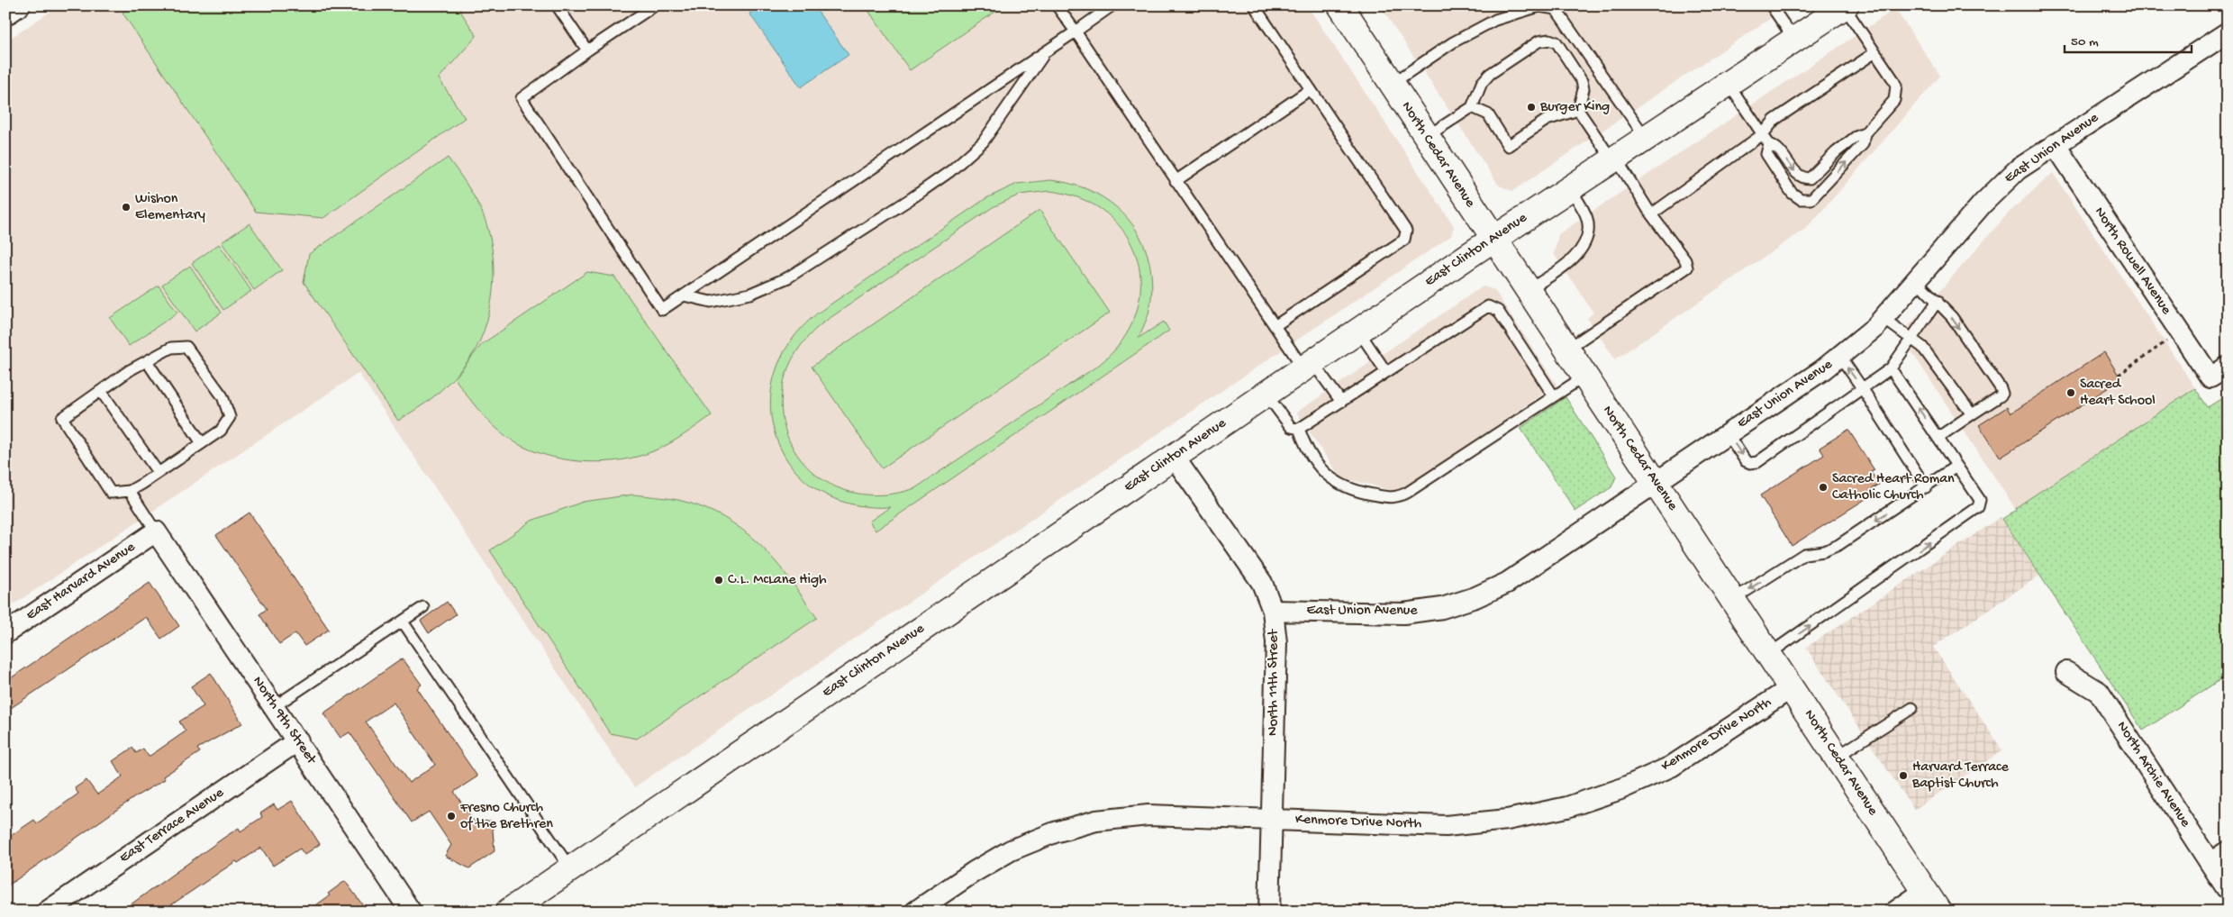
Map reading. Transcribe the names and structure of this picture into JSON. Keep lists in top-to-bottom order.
{
  "streets": {
    "main road": ["North Cedar Avenue", "East Clinton Avenue"],
    "street": [
      "East Union Avenue",
      "North Rowell Avenue",
      "East Harvard Avenue",
      "North 11th Street",
      "North 9th Street",
      "Kenmore Drive North",
      "North Archie Avenue",
      "East Terrace Avenue"
    ]
  },
  "crossings": [
    ["East Union Avenue", "North Cedar Avenue"],
    ["East Union Avenue", "North Rowell Avenue"],
    ["East Union Avenue", "North 11th Street"],
    ["North Cedar Avenue", "East Clinton Avenue"],
    ["North Cedar Avenue", "Kenmore Drive North"],
    ["East Clinton Avenue", "North 11th Street"],
    ["East Harvard Avenue", "North 9th Street"],
    ["North 11th Street", "Kenmore Drive North"],
    ["North 9th Street", "East Terrace Avenue"]
  ],
  "places": [
    "Burger King",
    "Wishon Elementary",
    "Sacred Heart School",
    "Sacred Heart Roman Catholic Church",
    "C.L. McLane High",
    "Harvard Terrace Baptist Church",
    "Fresno Church of the Brethren"
  ],
  "scale_bar": "50 m"
}
